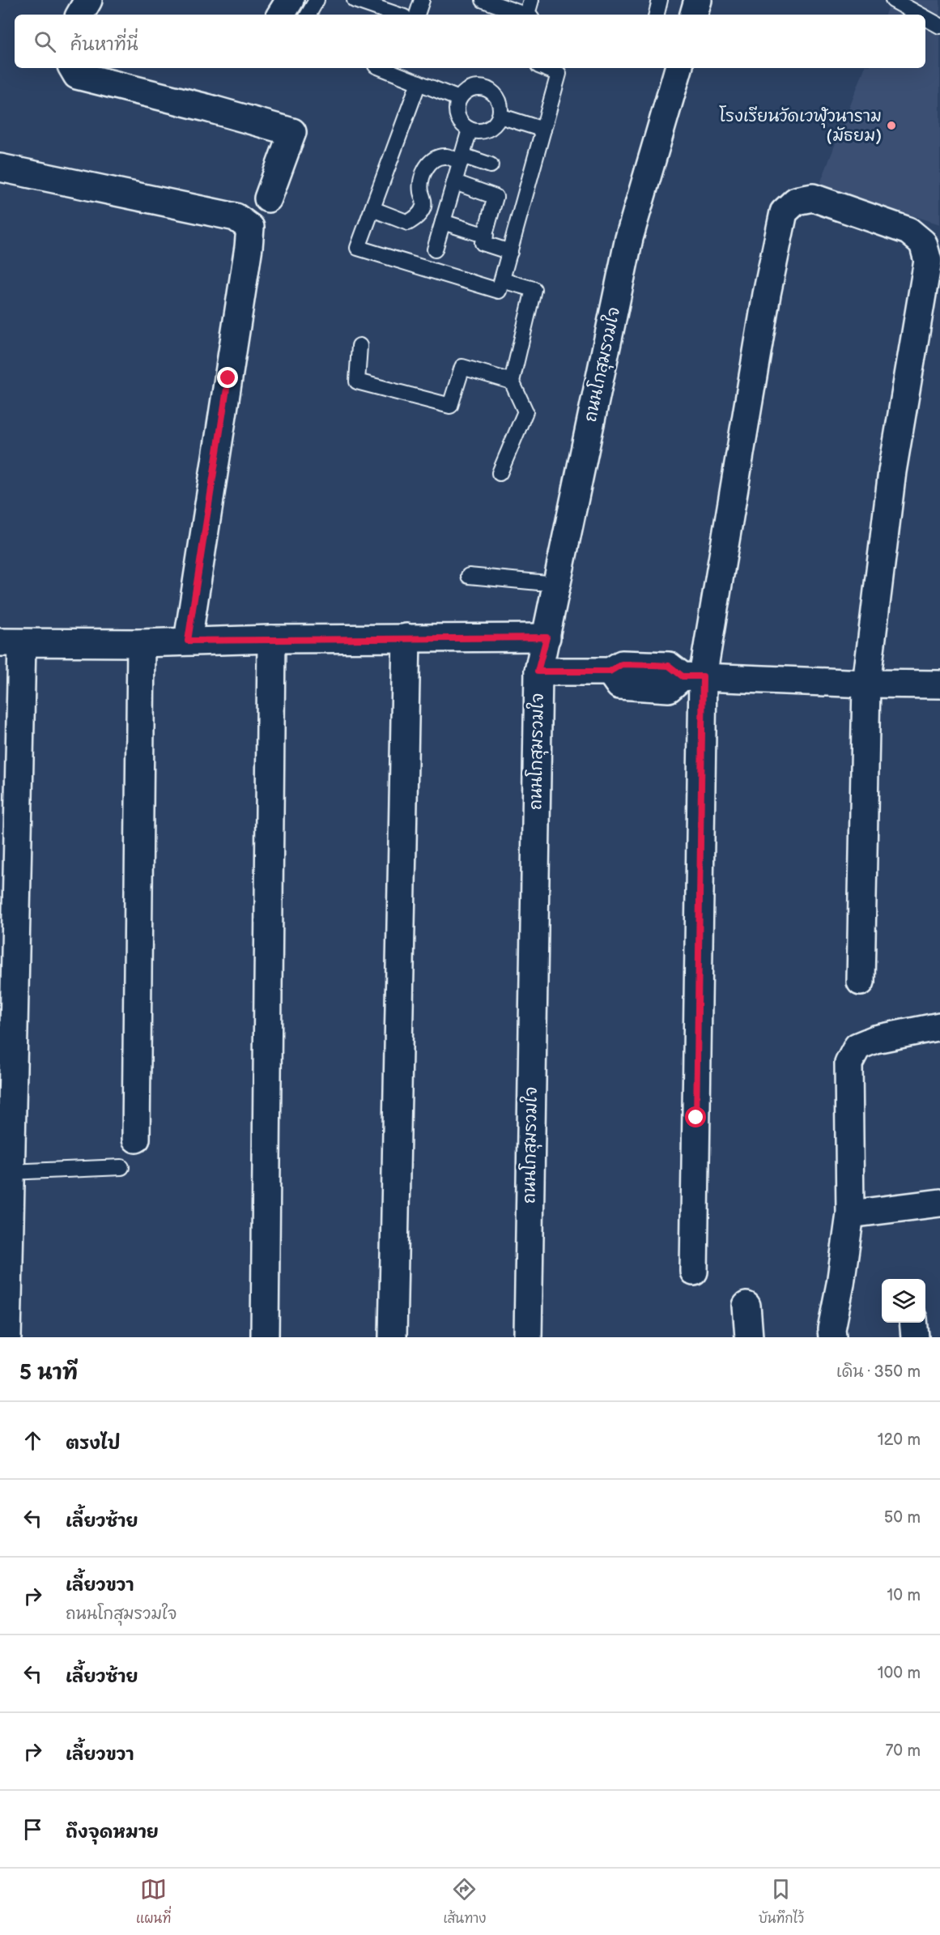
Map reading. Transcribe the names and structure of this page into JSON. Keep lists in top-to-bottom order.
{
  "streets": {
    "street": ["ถนนโกสุมรวมใจ"]
  },
  "places": ["โรงเรียนวัดเวฬุวนาราม (มัธยม)"],
  "page": {
    "search": "ค้นหาที่นี่",
    "heading": ["5 นาที", "เดิน · 350 m"],
    "list": [
      ["ตรงไป", "120 m"],
      ["เลี้ยวซ้าย", "50 m"],
      ["เลี้ยวขวา", "ถนนโกสุมรวมใจ", "10 m"],
      ["เลี้ยวซ้าย", "100 m"],
      ["เลี้ยวขวา", "70 m"],
      "ถึงจุดหมาย"
    ],
    "nav": ["แผนที่", "เส้นทาง", "บันทึกไว้"]
  }
}
